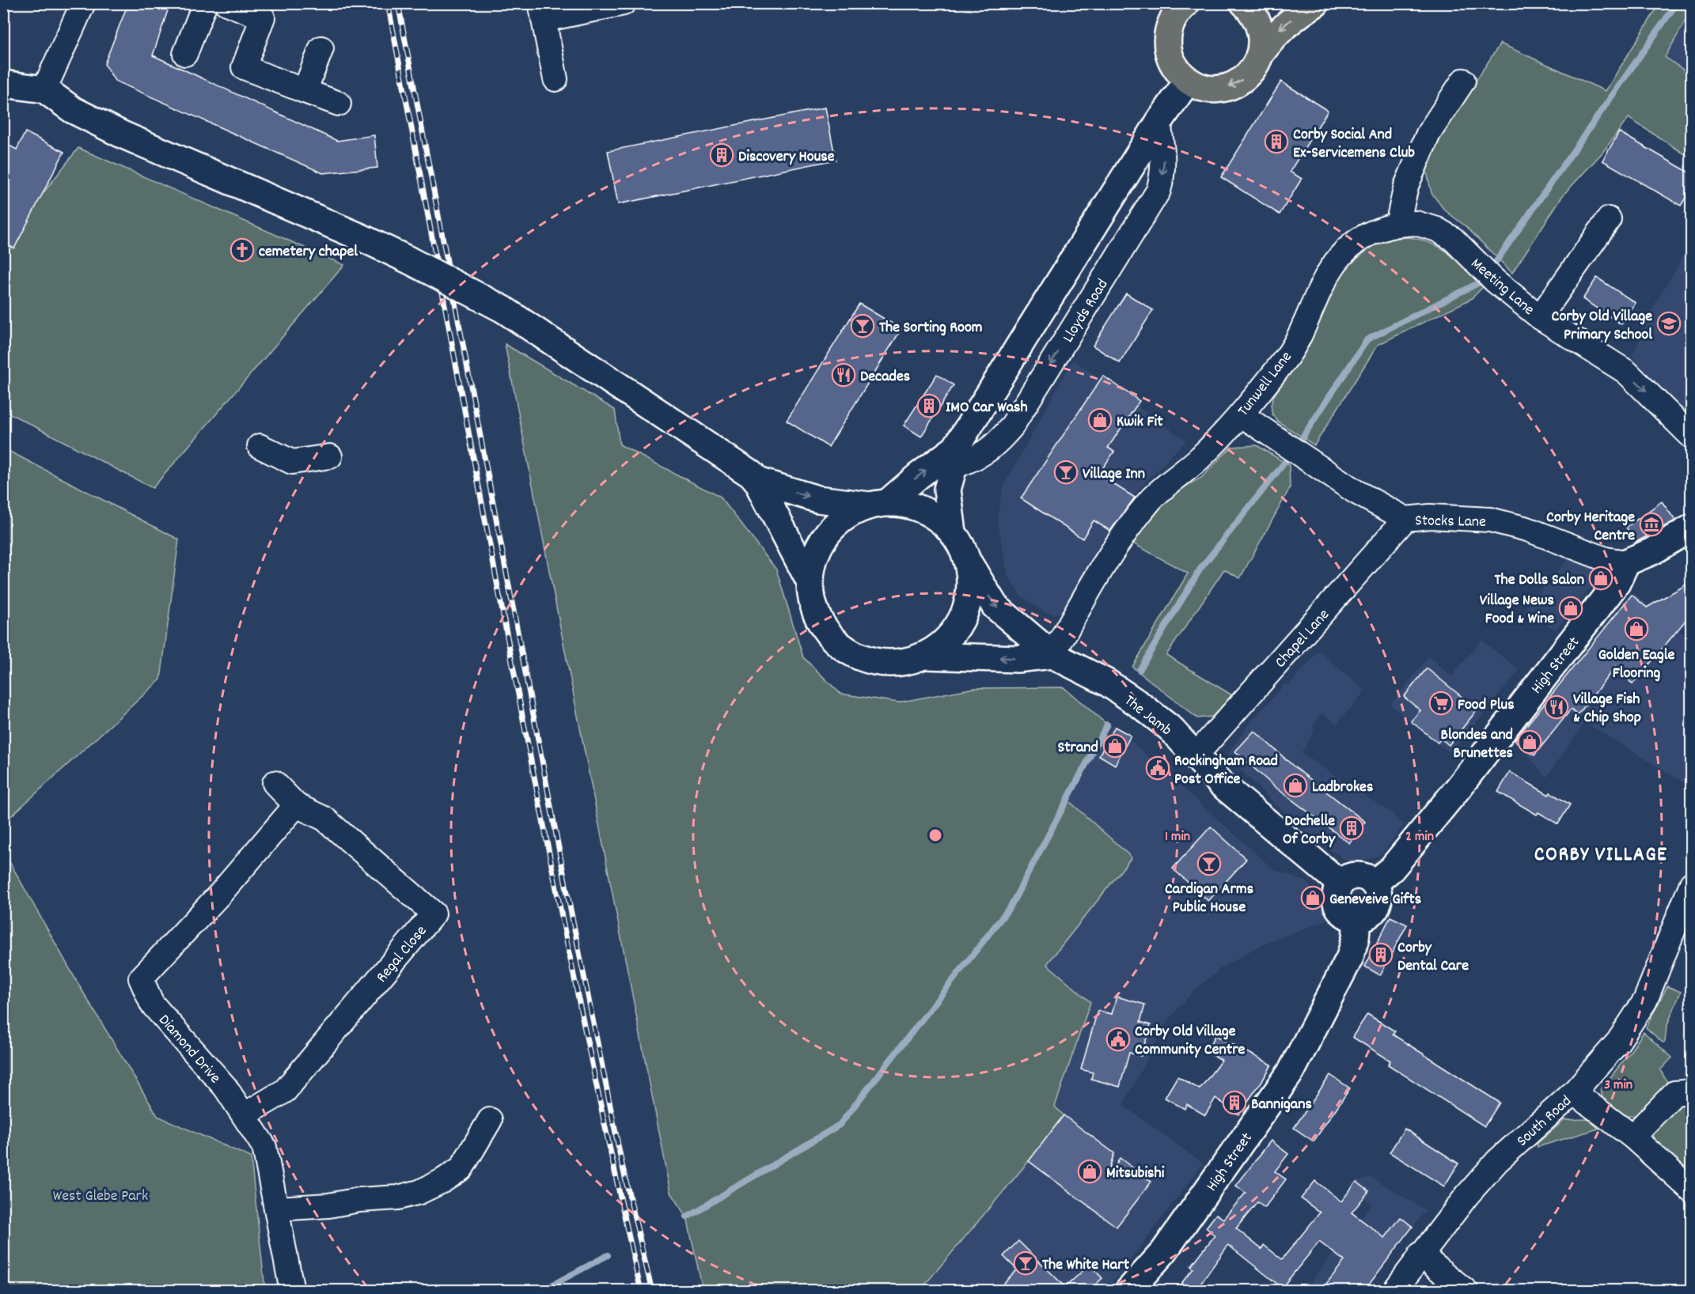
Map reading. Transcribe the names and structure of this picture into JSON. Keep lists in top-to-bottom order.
{
  "streets": {
    "main road": ["Lloyds Road", "High Street", "The Jamb"],
    "street": [
      "Meeting Lane",
      "Tunwell Lane",
      "Stocks Lane",
      "Chapel Lane",
      "Regal Close",
      "Diamond Drive",
      "South Road"
    ]
  },
  "crossings": [
    ["Meeting Lane", "Tunwell Lane"],
    ["Lloyds Road", "The Jamb"],
    ["Tunwell Lane", "Stocks Lane"],
    ["Tunwell Lane", "The Jamb"],
    ["Stocks Lane", "Chapel Lane"],
    ["Stocks Lane", "High Street"],
    ["Chapel Lane", "The Jamb"],
    ["High Street", "The Jamb"],
    ["Regal Close", "Diamond Drive"]
  ],
  "one_way": ["Meeting Lane"],
  "districts": ["CORBY VILLAGE"],
  "parks": ["West Glebe Park"],
  "places": {
    "building": [
      "Corby Social And Ex-Servicemens Club",
      "Discovery House",
      "IMO Car Wash",
      "Dochelle Of Corby",
      "Corby Dental Care",
      "Bannigans"
    ],
    "church": ["cemetery chapel"],
    "school or university": ["Corby Old Village Primary School"],
    "bar": [
      "The Sorting Room",
      "Village Inn",
      "Cardigan Arms Public House",
      "The White Hart"
    ],
    "restaurant": ["Decades", "Village Fish & Chip Shop"],
    "shop": [
      "Kwik Fit",
      "The Dolls Salon",
      "Village News Food & Wine",
      "Golden Eagle Flooring",
      "Blondes and Brunettes",
      "Strand",
      "Ladbrokes",
      "Geneveive Gifts",
      "Mitsubishi"
    ],
    "museum": ["Corby Heritage Centre"],
    "supermarket": ["Food Plus"],
    "public building": ["Rockingham Road Post Office", "Corby Old Village Community Centre"]
  },
  "rings": ["1 min", "2 min", "3 min"]
}
